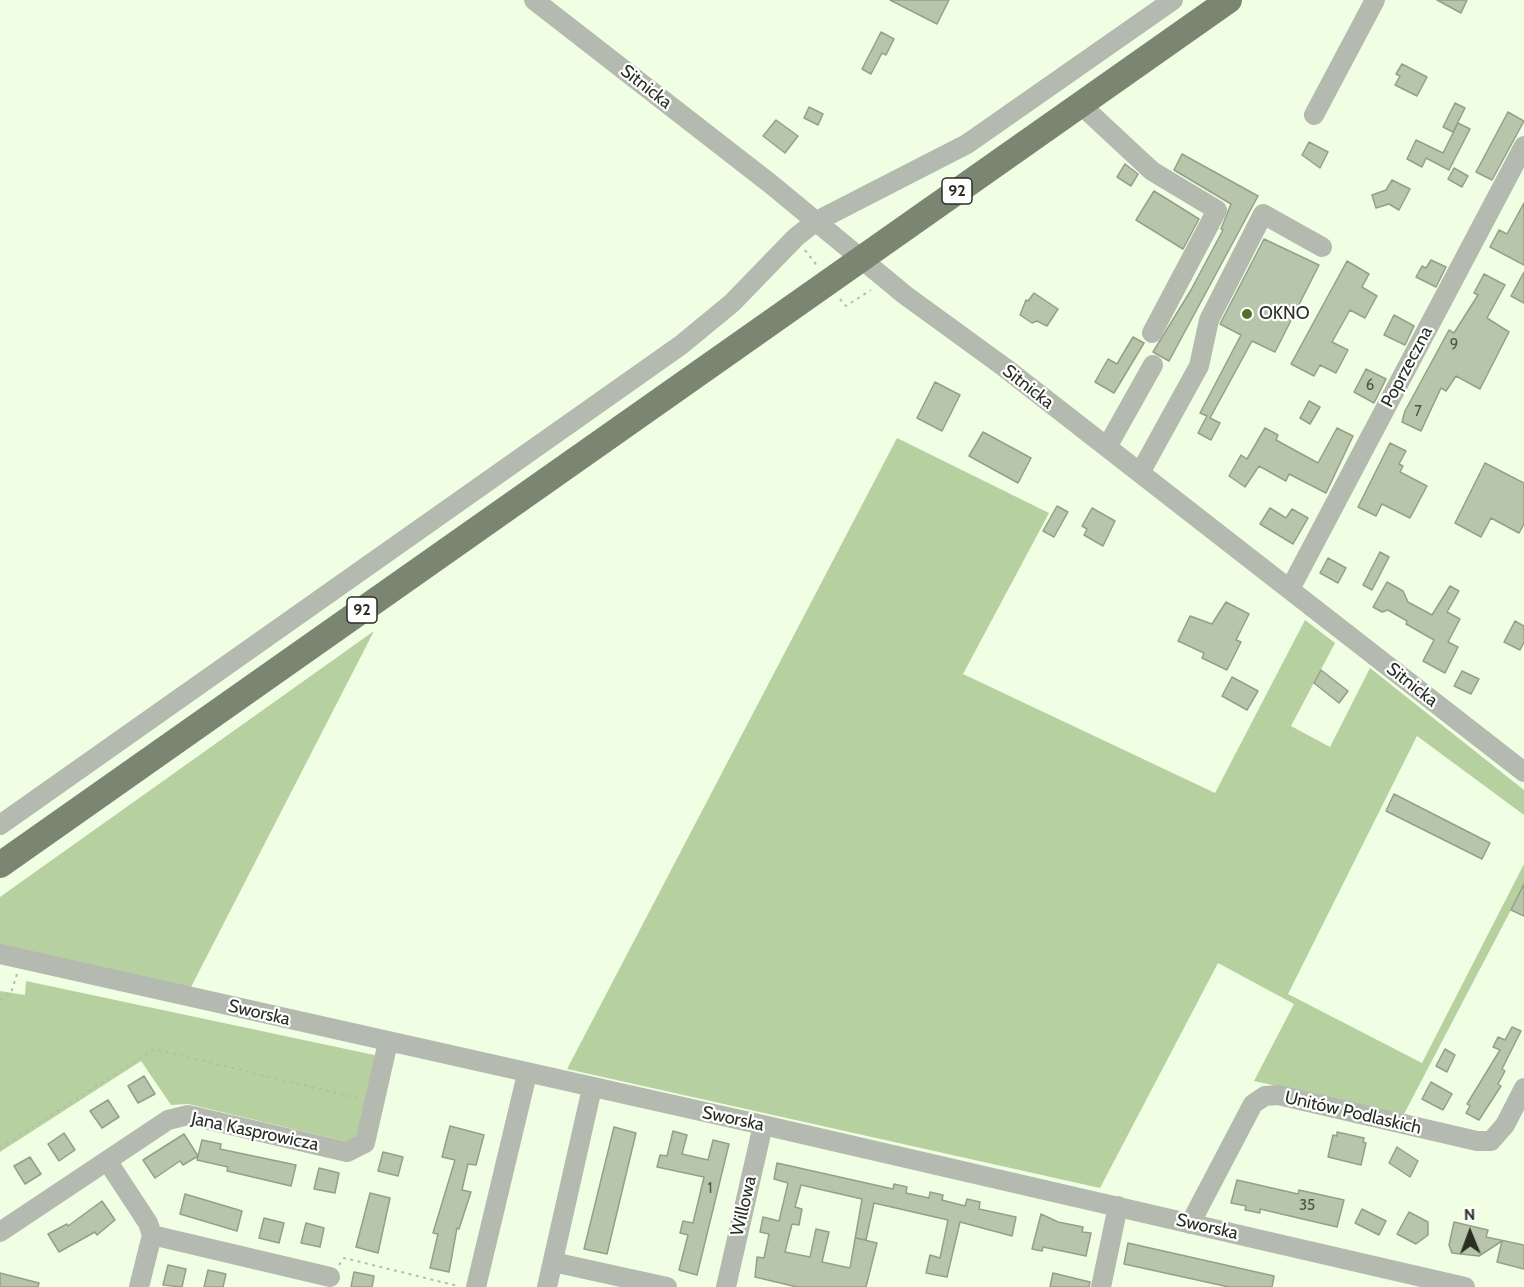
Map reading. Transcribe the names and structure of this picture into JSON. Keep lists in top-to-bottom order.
{
  "streets": {
    "main road": ["92"],
    "street": [
      "Sitnicka",
      "Poprzeczna",
      "Sworska",
      "Unitów Podlaskich",
      "Jana Kasprowicza",
      "Willowa"
    ]
  },
  "crossings": [
    ["Sitnicka", "92"],
    ["Sitnicka", "Poprzeczna"],
    ["Sworska", "Unitów Podlaskich"],
    ["Sworska", "Jana Kasprowicza"],
    ["Sworska", "Willowa"]
  ],
  "places": ["OKNO"],
  "house_numbers": [
    "9",
    "6",
    "7",
    "1",
    "35"
  ],
  "north": "top"
}
